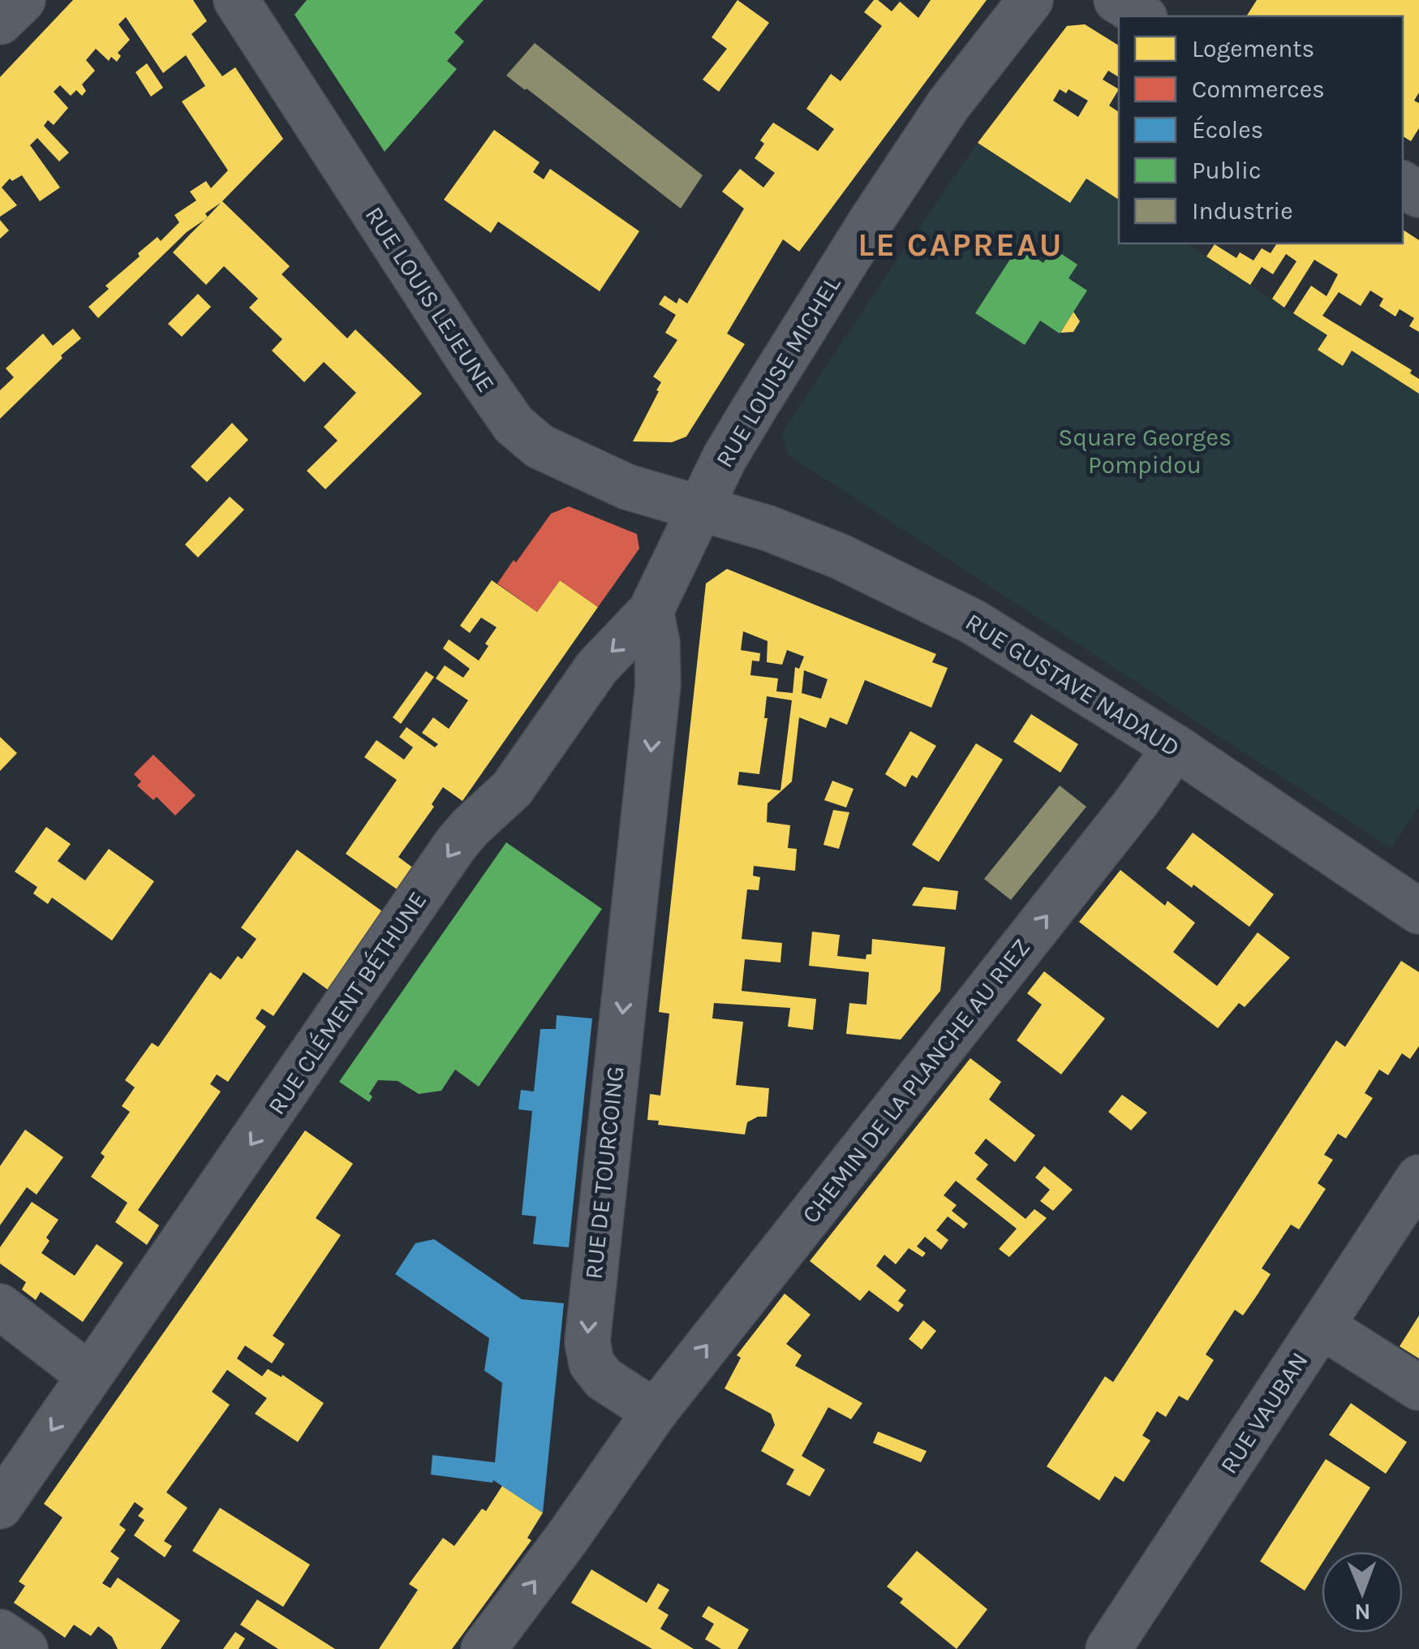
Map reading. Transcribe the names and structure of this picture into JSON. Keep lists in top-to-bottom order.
{
  "streets": {
    "street": [
      "RUE LOUIS LEJEUNE",
      "RUE LOUISE MICHEL",
      "RUE GUSTAVE NADAUD",
      "RUE CLÉMENT BÉTHUNE",
      "CHEMIN DE LA PLANCHE AU RIEZ",
      "RUE DE TOURCOING",
      "RUE VAUBAN"
    ]
  },
  "crossings": [
    ["RUE LOUIS LEJEUNE", "RUE LOUISE MICHEL"],
    ["RUE LOUIS LEJEUNE", "RUE GUSTAVE NADAUD"],
    ["RUE LOUIS LEJEUNE", "RUE CLÉMENT BÉTHUNE"],
    ["RUE LOUISE MICHEL", "RUE GUSTAVE NADAUD"],
    ["RUE LOUISE MICHEL", "RUE CLÉMENT BÉTHUNE"],
    ["RUE GUSTAVE NADAUD", "RUE CLÉMENT BÉTHUNE"],
    ["RUE GUSTAVE NADAUD", "CHEMIN DE LA PLANCHE AU RIEZ"],
    ["RUE CLÉMENT BÉTHUNE", "RUE DE TOURCOING"],
    ["CHEMIN DE LA PLANCHE AU RIEZ", "RUE DE TOURCOING"]
  ],
  "one_way": ["RUE CLÉMENT BÉTHUNE", "CHEMIN DE LA PLANCHE AU RIEZ", "RUE DE TOURCOING"],
  "districts": ["LE CAPREAU"],
  "parks": ["Square Georges Pompidou"],
  "legend": [
    "Logements",
    "Commerces",
    "Écoles",
    "Public",
    "Industrie"
  ],
  "north": "bottom"
}
